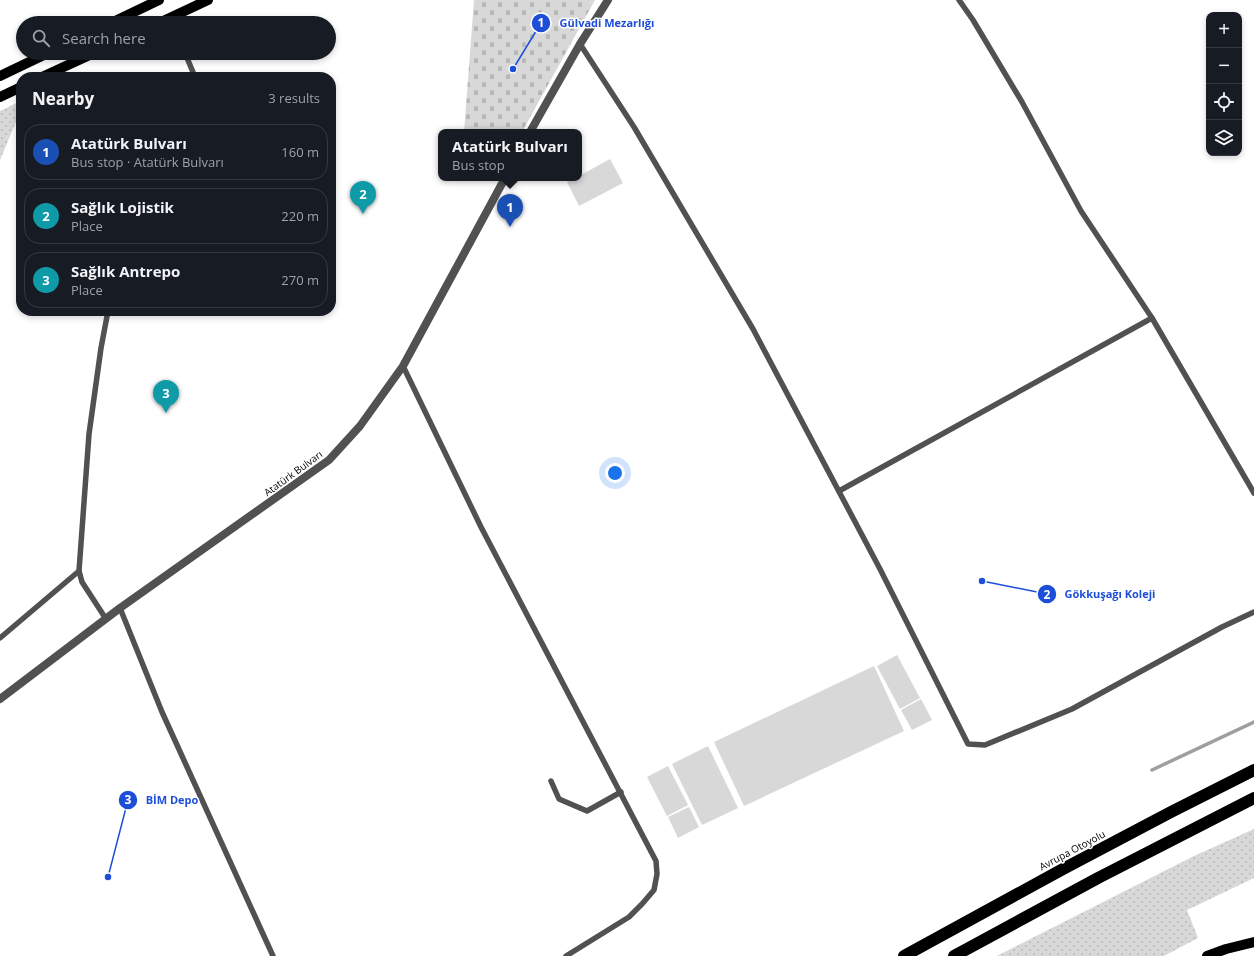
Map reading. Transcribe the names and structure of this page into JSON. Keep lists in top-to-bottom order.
{
  "streets": {
    "highway": ["Avrupa Otoyolu"],
    "street": ["Atatürk Bulvarı"]
  },
  "places": ["Gülvadi Mezarlığı", "Gökkuşağı Koleji", "BİM Depo"],
  "page": {
    "map_buttons": ["+", "−"],
    "search": "Search here",
    "heading": ["Nearby", "3 results"],
    "list": [
      {
        "mark": "1",
        "name": "Atatürk Bulvarı",
        "note": "Bus stop · Atatürk Bulvarı",
        "value": "160 m"
      },
      {
        "mark": "2",
        "name": "Sağlık Lojistik",
        "note": "Place",
        "value": "220 m"
      },
      {
        "mark": "3",
        "name": "Sağlık Antrepo",
        "note": "Place",
        "value": "270 m"
      }
    ],
    "popup": ["Atatürk Bulvarı", "Bus stop"],
    "pins": ["2", "1", "3"]
  }
}
